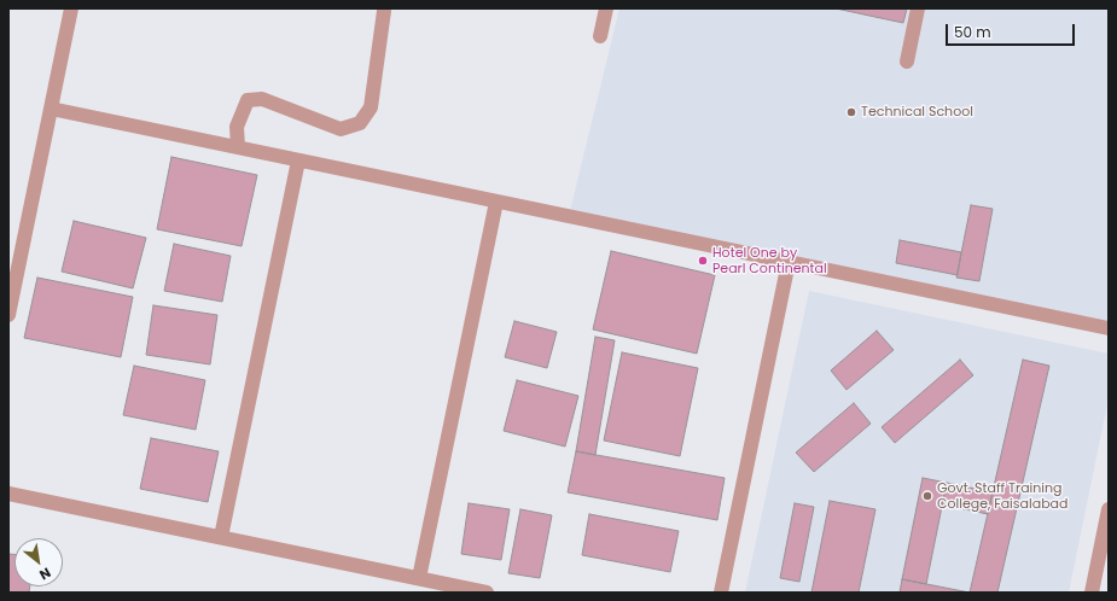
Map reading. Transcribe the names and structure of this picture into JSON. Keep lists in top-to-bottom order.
{
  "places": ["Technical School", "Hotel One by Pearl Continental", "Govt. Staff Training College, Faisalabad"],
  "scale_bar": "50 m",
  "north": "bottom right"
}
